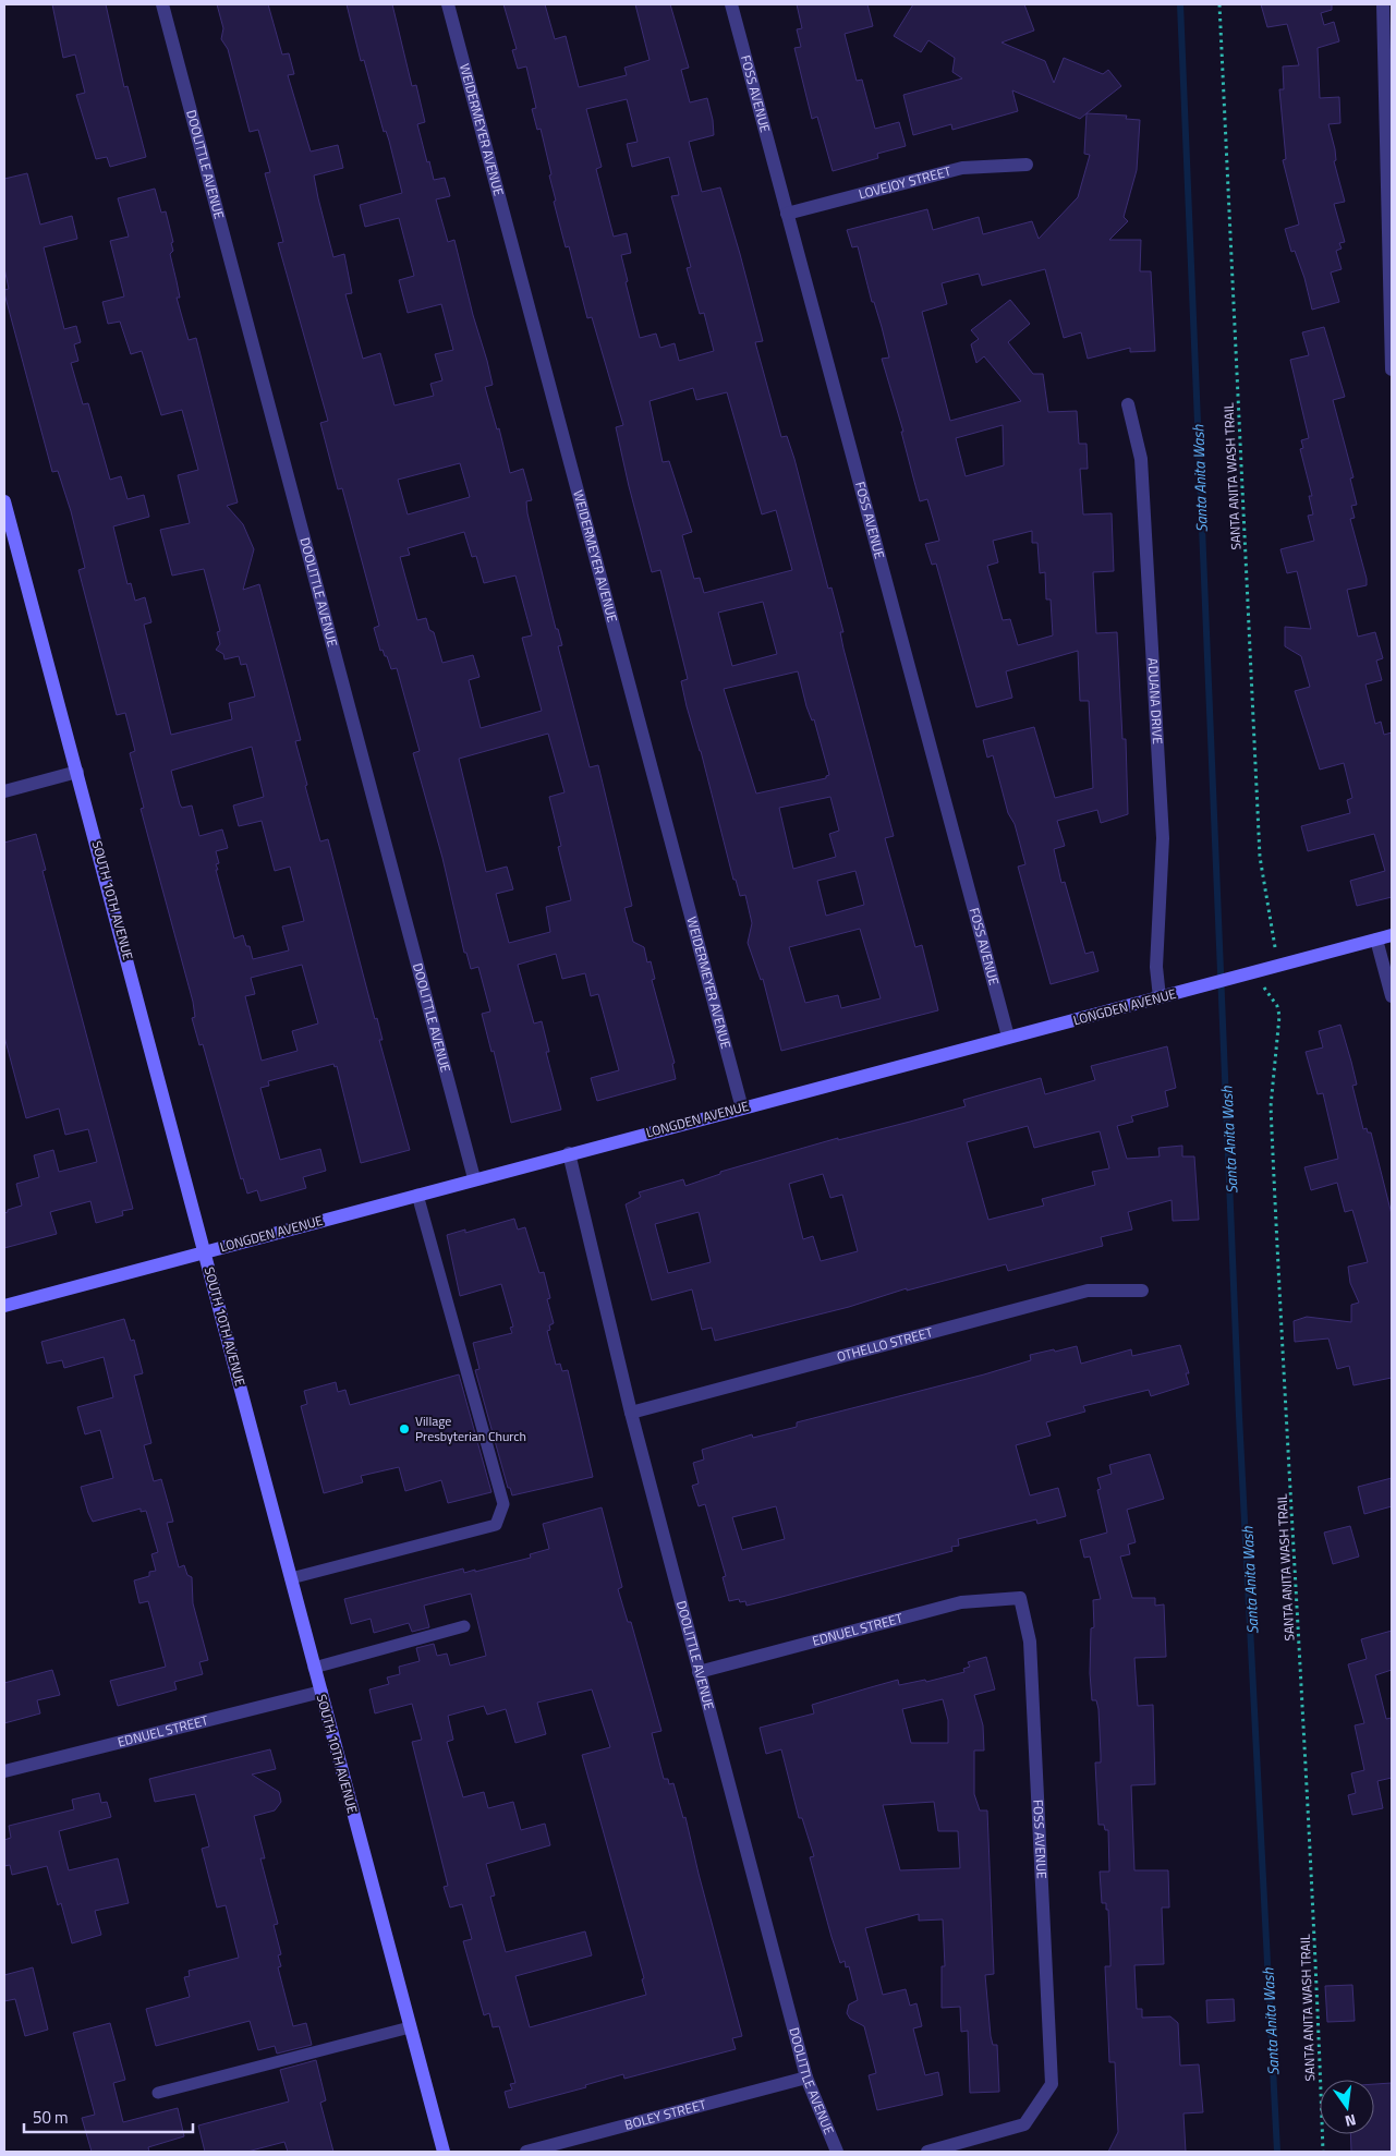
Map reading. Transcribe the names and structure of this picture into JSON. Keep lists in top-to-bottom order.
{
  "streets": {
    "street": [
      "FOSS AVENUE",
      "WEIDERMEYER AVENUE",
      "DOOLITTLE AVENUE",
      "LOVEJOY STREET",
      "ADUANA DRIVE",
      "SOUTH 10TH AVENUE",
      "LONGDEN AVENUE",
      "OTHELLO STREET",
      "EDNUEL STREET",
      "BOLEY STREET"
    ],
    "path": ["SANTA ANITA WASH TRAIL"]
  },
  "crossings": [
    ["FOSS AVENUE", "LOVEJOY STREET"],
    ["FOSS AVENUE", "LONGDEN AVENUE"],
    ["FOSS AVENUE", "EDNUEL STREET"],
    ["WEIDERMEYER AVENUE", "LONGDEN AVENUE"],
    ["DOOLITTLE AVENUE", "LONGDEN AVENUE"],
    ["DOOLITTLE AVENUE", "OTHELLO STREET"],
    ["DOOLITTLE AVENUE", "EDNUEL STREET"],
    ["DOOLITTLE AVENUE", "BOLEY STREET"],
    ["ADUANA DRIVE", "LONGDEN AVENUE"],
    ["SOUTH 10TH AVENUE", "LONGDEN AVENUE"],
    ["SOUTH 10TH AVENUE", "EDNUEL STREET"]
  ],
  "water": ["Santa Anita Wash"],
  "places": ["Village Presbyterian Church"],
  "scale_bar": "50 m",
  "north": "bottom"
}
